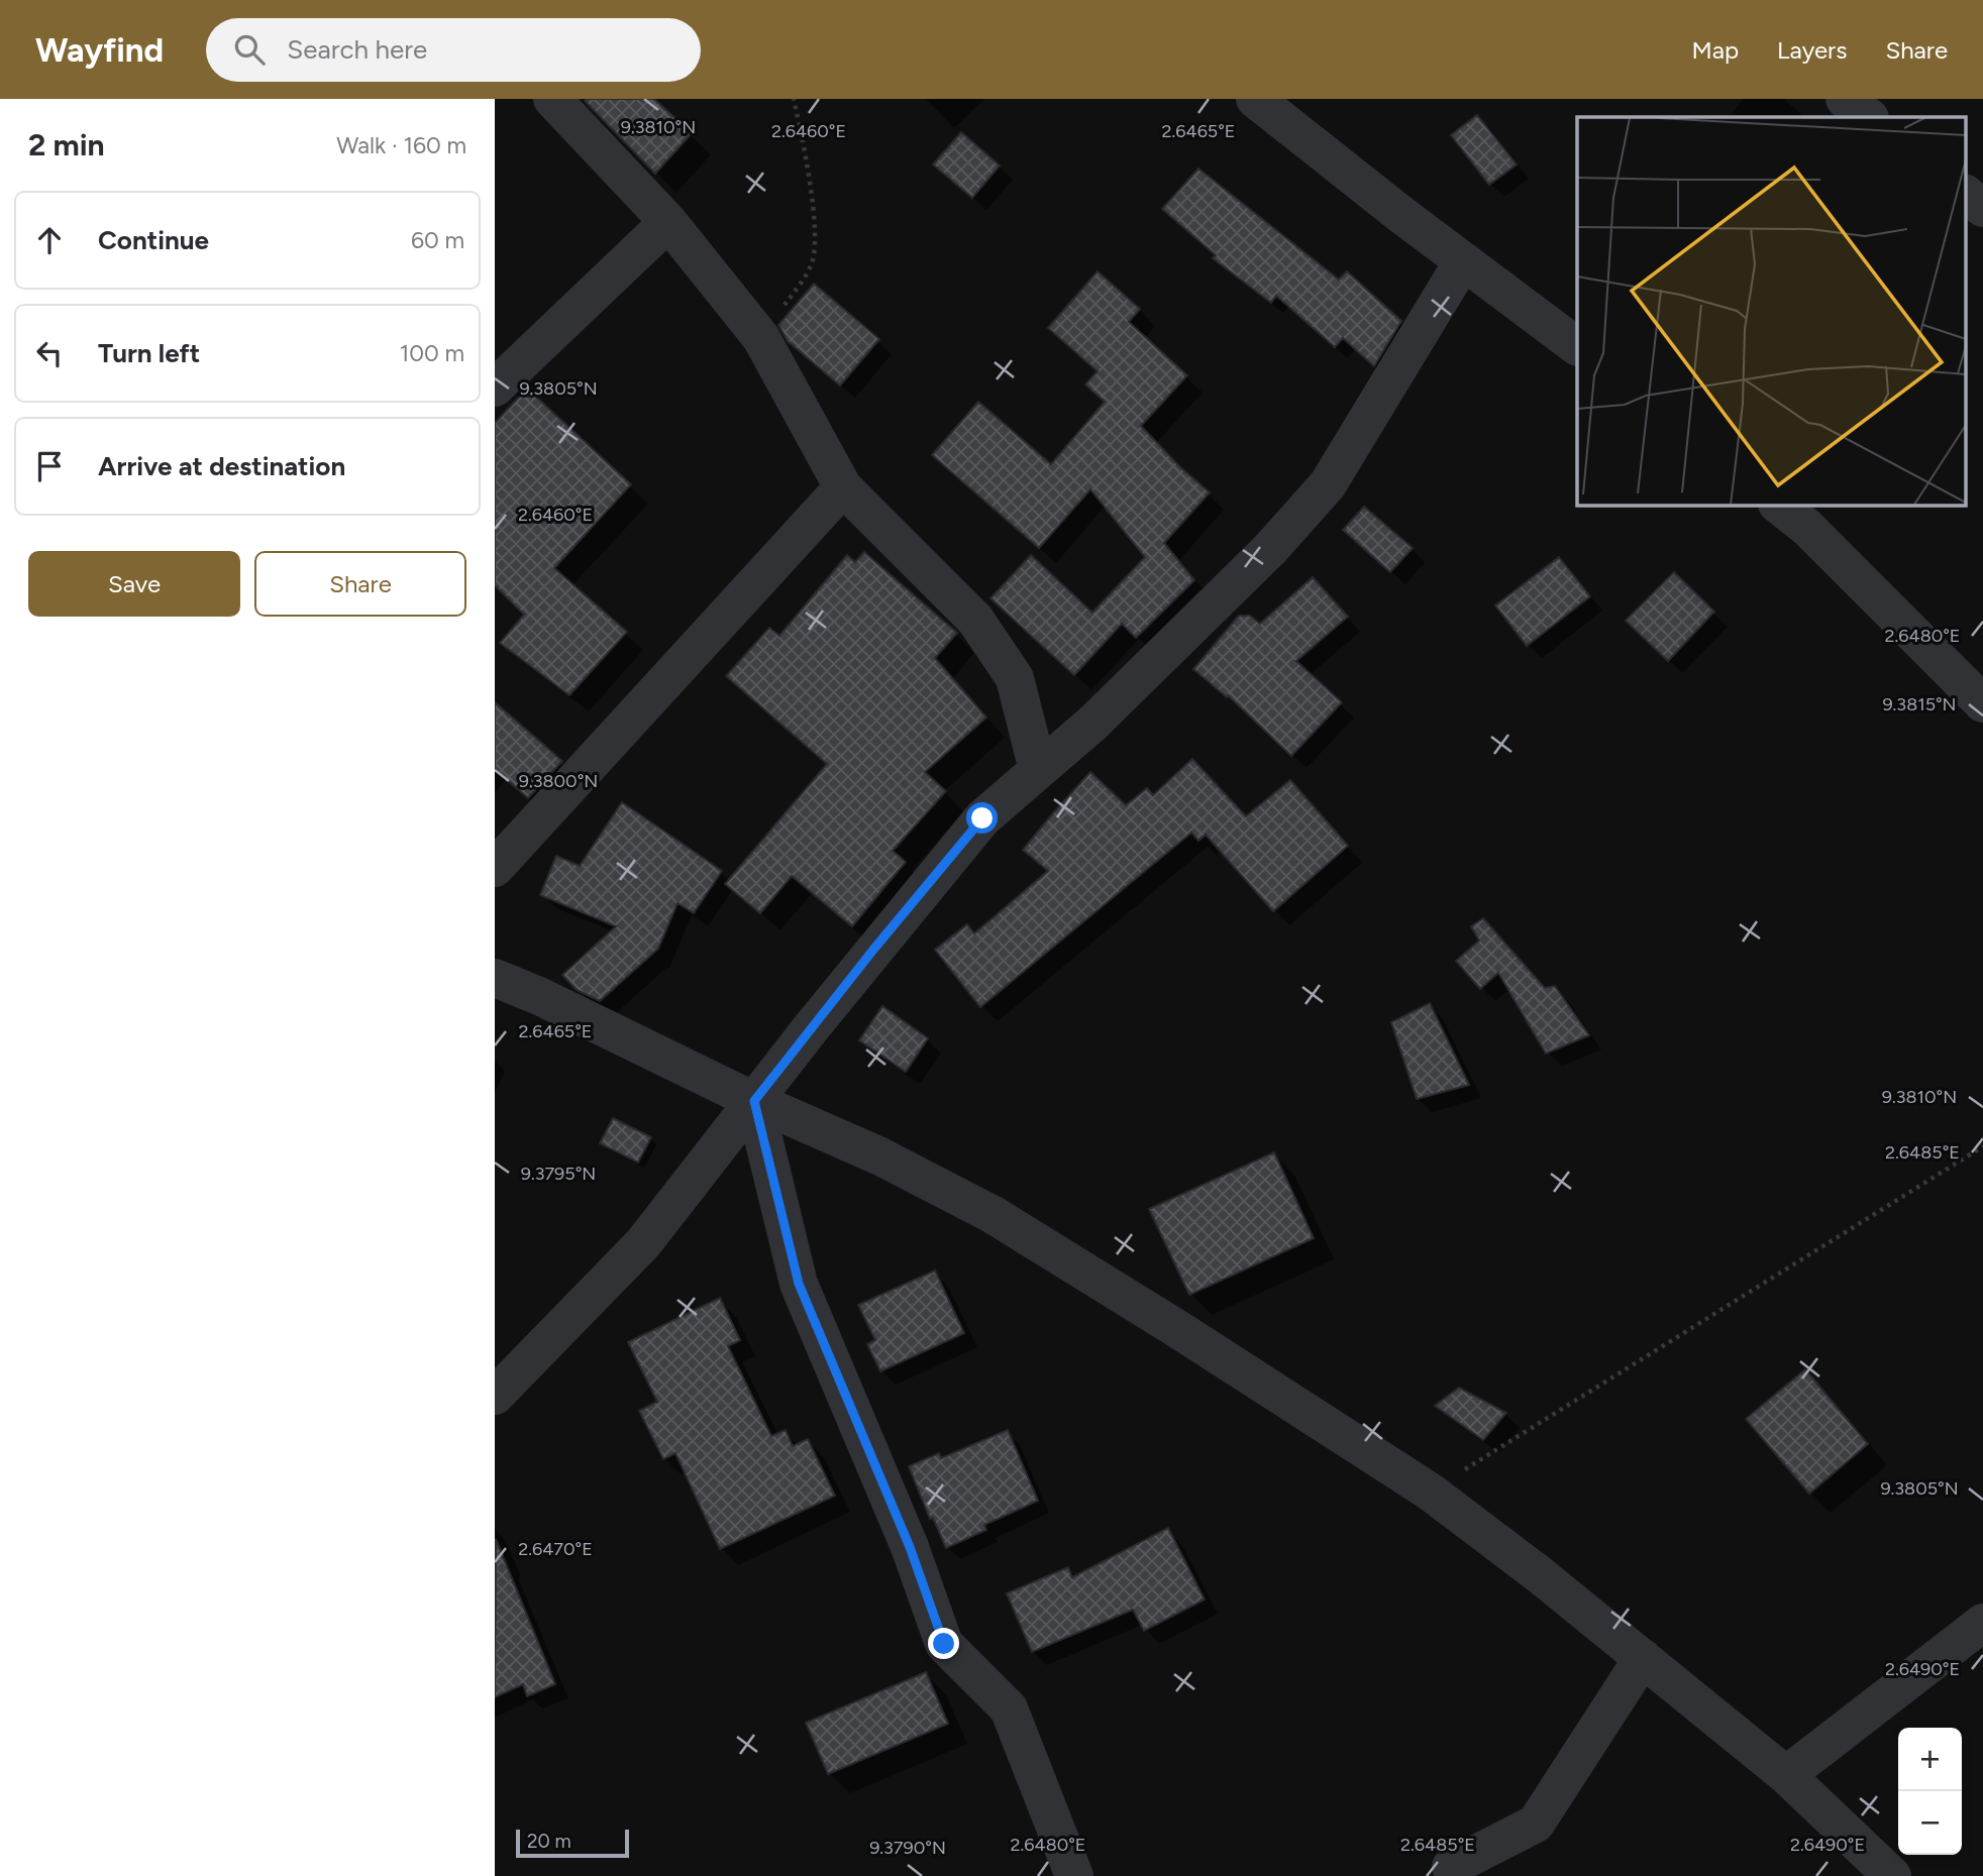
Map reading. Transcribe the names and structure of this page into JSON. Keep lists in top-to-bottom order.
{
  "scale_bar": "20 m",
  "page": {
    "header": "Wayfind",
    "search": "Search here",
    "nav": ["Map", "Layers", "Share"],
    "heading": ["2 min", "Walk · 160 m"],
    "list": [
      ["Continue", "60 m"],
      ["Turn left", "100 m"],
      "Arrive at destination"
    ],
    "buttons": ["Save", "Share"],
    "map_buttons": ["+", "−"],
    "scale": "20 m"
  },
  "coordinates": [
    "9.3810°N",
    "2.6460°E",
    "2.6465°E",
    "9.3805°N",
    "2.6480°E",
    "9.3815°N",
    "9.3800°N",
    "2.6485°E",
    "9.3795°N",
    "2.6470°E",
    "2.6490°E",
    "9.3790°N"
  ]
}
